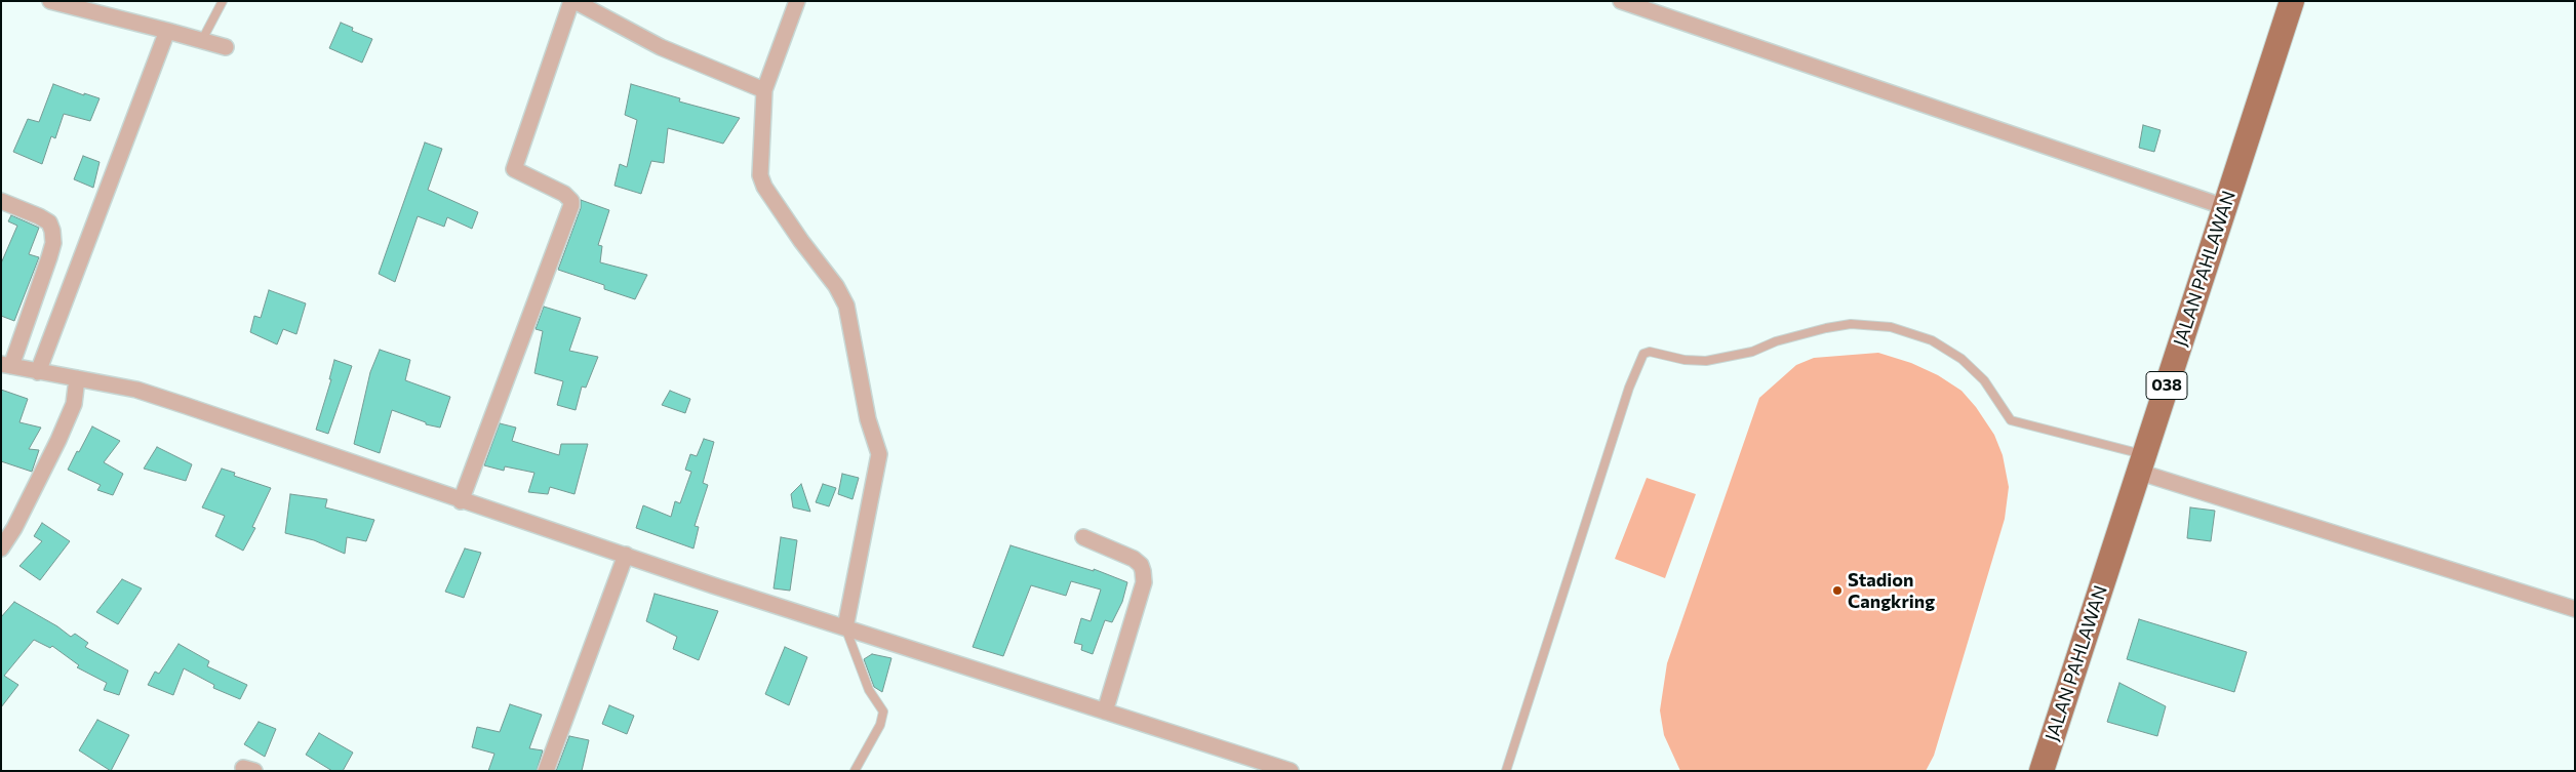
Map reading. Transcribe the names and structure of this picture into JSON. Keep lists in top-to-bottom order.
{
  "streets": {
    "main road": ["JALAN PAHLAWAN", "038"]
  },
  "places": ["Stadion Cangkring"]
}
